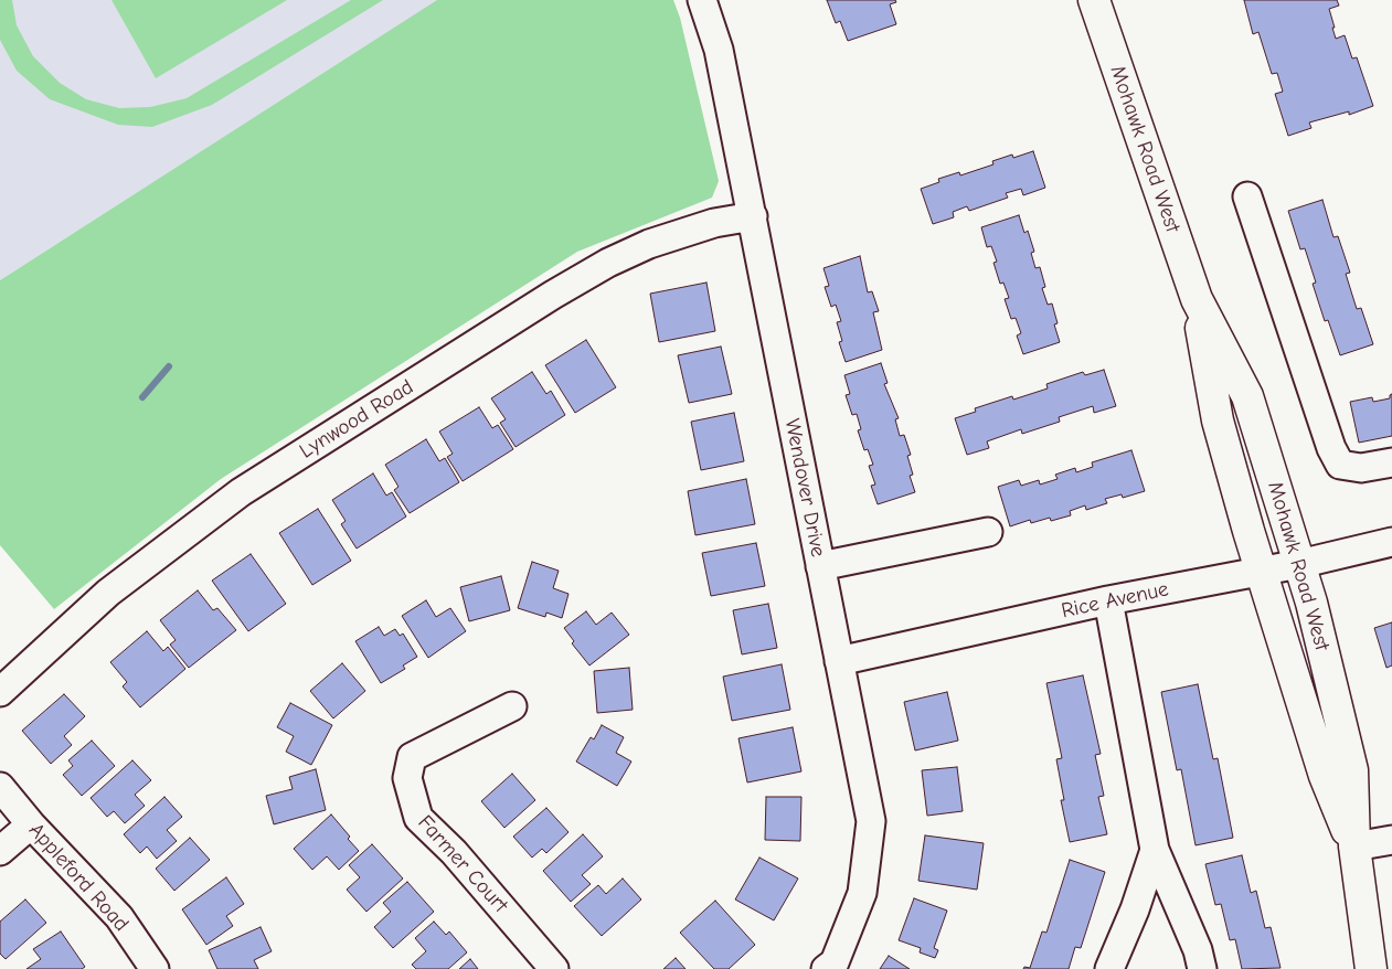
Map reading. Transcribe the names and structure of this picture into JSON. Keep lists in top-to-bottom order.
{
  "streets": {
    "main road": ["Mohawk Road West"],
    "street": [
      "Lynwood Road",
      "Wendover Drive",
      "Rice Avenue",
      "Farmer Court",
      "Appleford Road"
    ]
  },
  "crossings": [
    ["Mohawk Road West", "Rice Avenue"],
    ["Lynwood Road", "Wendover Drive"],
    ["Wendover Drive", "Rice Avenue"]
  ]
}
